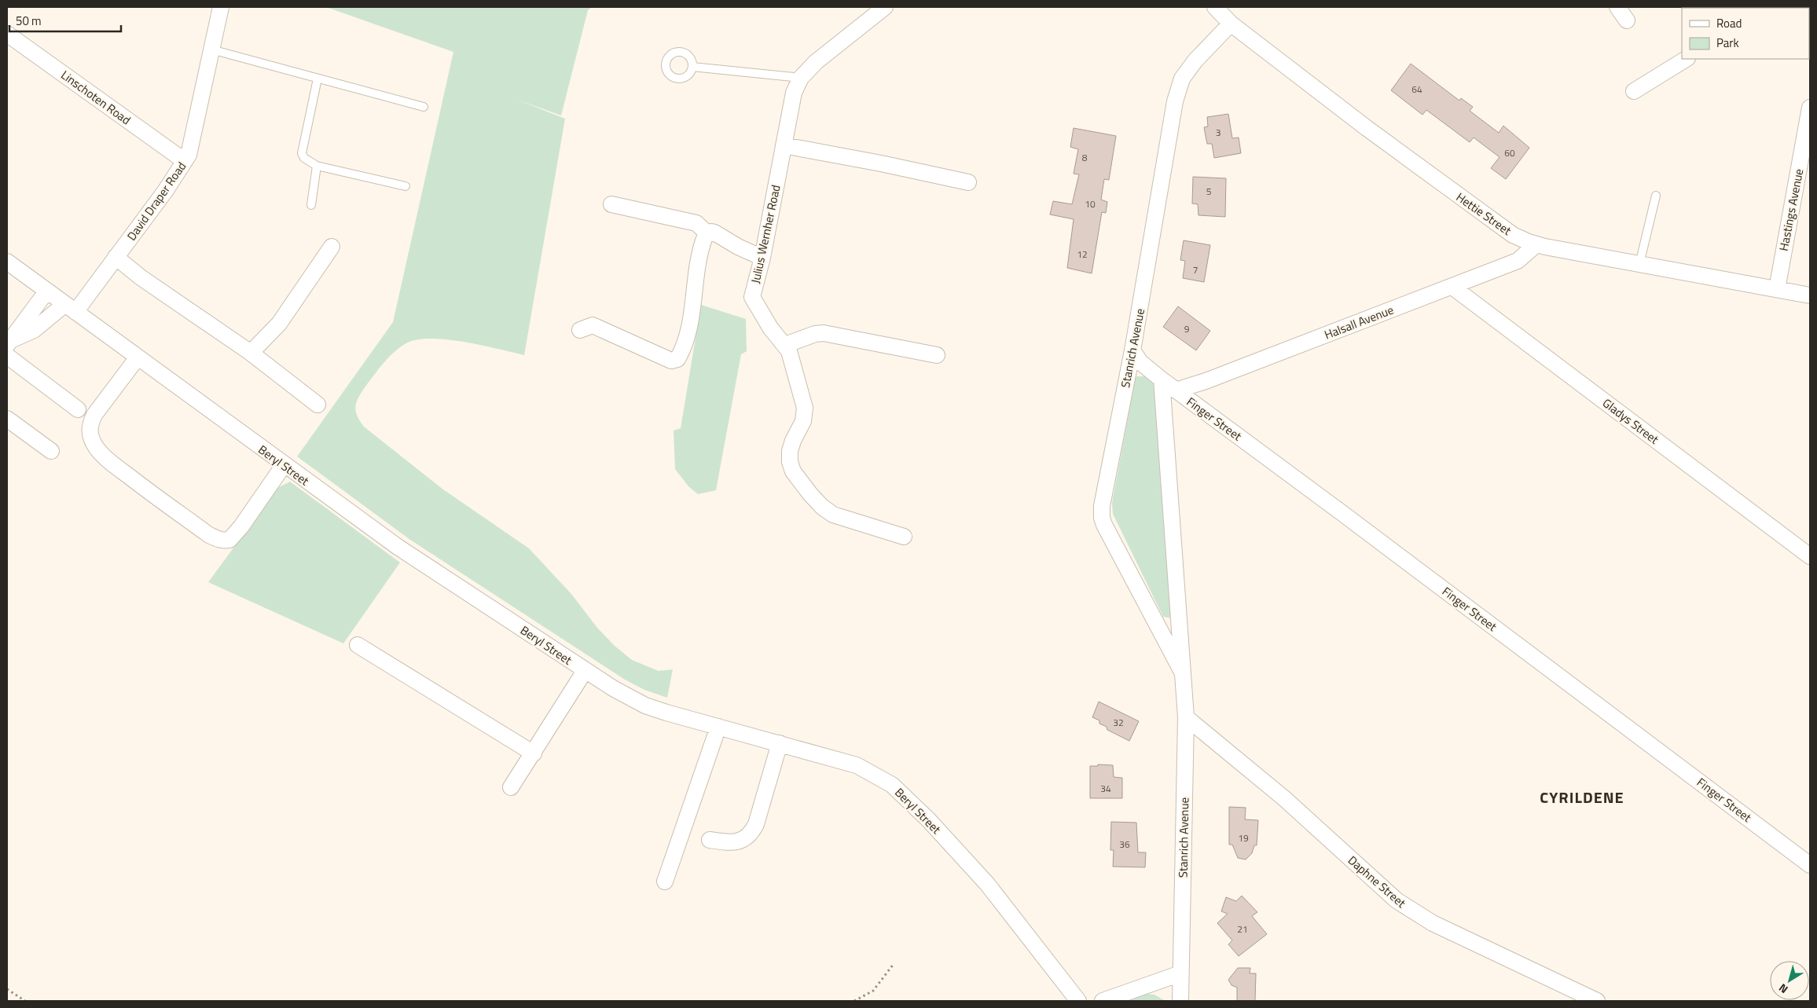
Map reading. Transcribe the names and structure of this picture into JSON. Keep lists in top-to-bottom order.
{
  "streets": {
    "street": [
      "Linschoten Road",
      "David Draper Road",
      "Hastings Avenue",
      "Hettie Street",
      "Julius Wernher Road",
      "Halsall Avenue",
      "Stanrich Avenue",
      "Finger Street",
      "Gladys Street",
      "Beryl Street",
      "Daphne Street"
    ]
  },
  "crossings": [
    ["Linschoten Road", "David Draper Road"],
    ["David Draper Road", "Beryl Street"],
    ["Hastings Avenue", "Hettie Street"],
    ["Hettie Street", "Halsall Avenue"],
    ["Hettie Street", "Stanrich Avenue"],
    ["Halsall Avenue", "Finger Street"],
    ["Halsall Avenue", "Gladys Street"],
    ["Stanrich Avenue", "Finger Street"],
    ["Stanrich Avenue", "Daphne Street"]
  ],
  "districts": ["CYRILDENE"],
  "house_numbers": [
    "64",
    "3",
    "60",
    "8",
    "5",
    "10",
    "12",
    "7",
    "9",
    "32",
    "34",
    "19",
    "36",
    "21"
  ],
  "legend": ["Road", "Park"],
  "scale_bar": "50 m",
  "north": "bottom left"
}
